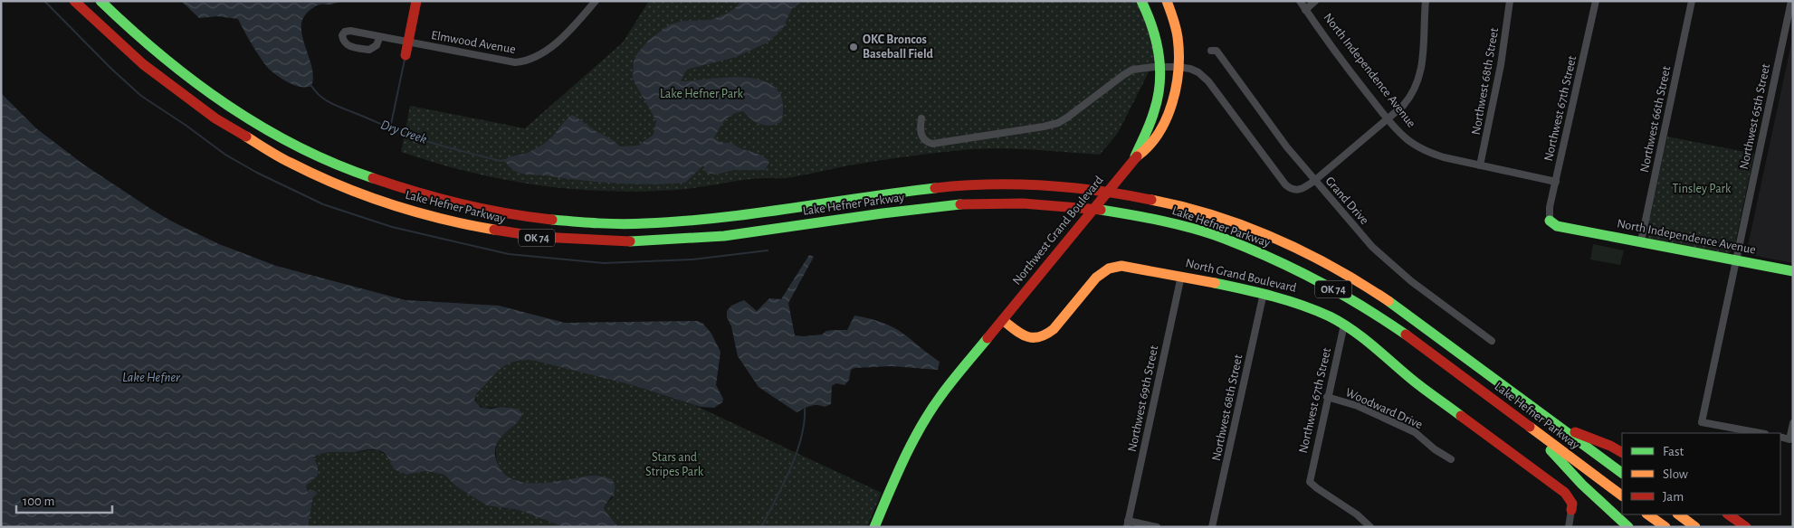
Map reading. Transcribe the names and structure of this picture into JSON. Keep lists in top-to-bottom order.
{
  "streets": {
    "main road": [
      "North Independence Avenue",
      "Lake Hefner Parkway",
      "Northwest Grand Boulevard",
      "OK 74",
      "North Grand Boulevard"
    ],
    "street": [
      "Elmwood Avenue",
      "Northwest 68th Street",
      "Northwest 67th Street",
      "Northwest 65th Street",
      "Northwest 66th Street",
      "Grand Drive",
      "Northwest 69th Street",
      "Woodward Drive"
    ]
  },
  "crossings": [
    ["North Independence Avenue", "Northwest 68th Street"],
    ["North Independence Avenue", "Northwest 67th Street"],
    ["North Independence Avenue", "Northwest 65th Street"],
    ["North Independence Avenue", "Northwest 66th Street"],
    ["Northwest 68th Street", "North Grand Boulevard"],
    ["Northwest 67th Street", "North Grand Boulevard"],
    ["Northwest 67th Street", "Woodward Drive"],
    ["Northwest Grand Boulevard", "North Grand Boulevard"],
    ["North Grand Boulevard", "Northwest 69th Street"]
  ],
  "water": ["Dry Creek", "Lake Hefner"],
  "parks": ["Lake Hefner Park", "Tinsley Park", "Stars and Stripes Park"],
  "places": ["OKC Broncos Baseball Field"],
  "legend": ["Fast", "Slow", "Jam"],
  "scale_bar": "100 m"
}
